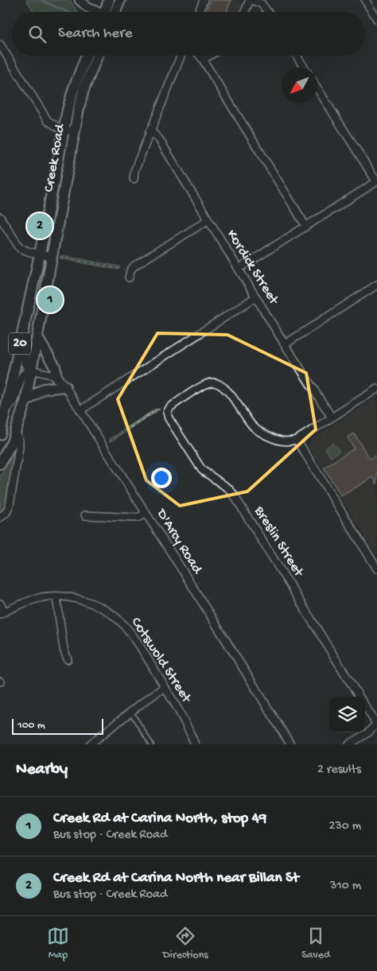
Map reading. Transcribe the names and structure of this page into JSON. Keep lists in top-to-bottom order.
{
  "streets": {
    "main road": ["Creek Road", "20"],
    "street": [
      "Kordick Street",
      "D'Arcy Road",
      "Breslin Street",
      "Cotswold Street"
    ]
  },
  "crossings": [
    ["Creek Road", "D'Arcy Road"]
  ],
  "scale_bar": "100 m",
  "north": "bottom left",
  "page": {
    "search": "Search here",
    "pins": ["2", "1"],
    "scale": "100 m",
    "heading": ["Nearby", "2 results"],
    "list": [
      {
        "mark": "1",
        "name": "Creek Rd at Carina North, stop 49",
        "note": "Bus stop · Creek Road",
        "value": "230 m"
      },
      {
        "mark": "2",
        "name": "Creek Rd at Carina North near Billan St",
        "note": "Bus stop · Creek Road",
        "value": "310 m"
      }
    ],
    "nav": ["Map", "Directions", "Saved"]
  }
}
